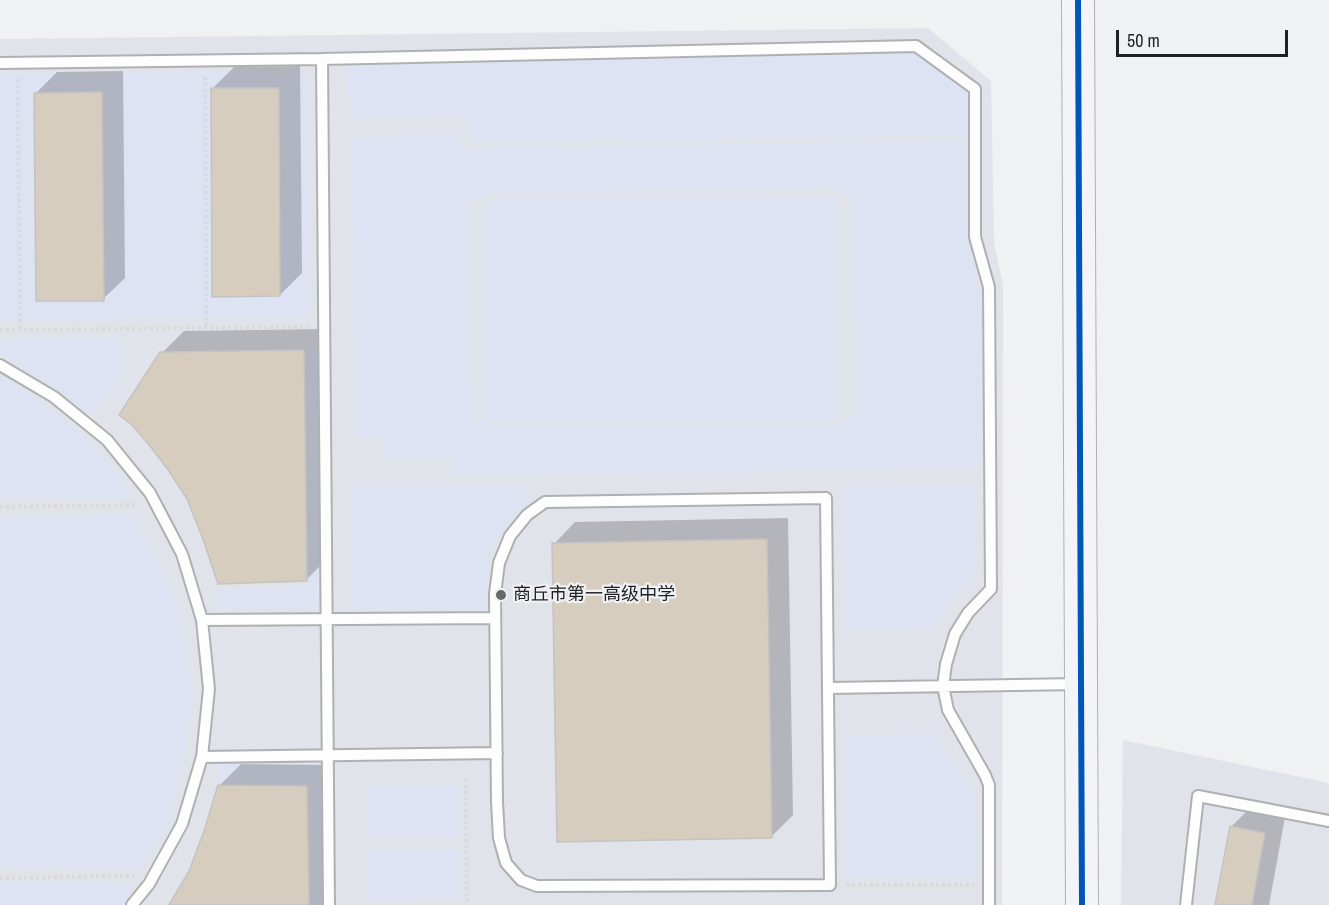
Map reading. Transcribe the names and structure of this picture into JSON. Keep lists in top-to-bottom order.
{
  "places": ["商丘市第一高级中学"],
  "scale_bar": "50 m"
}
